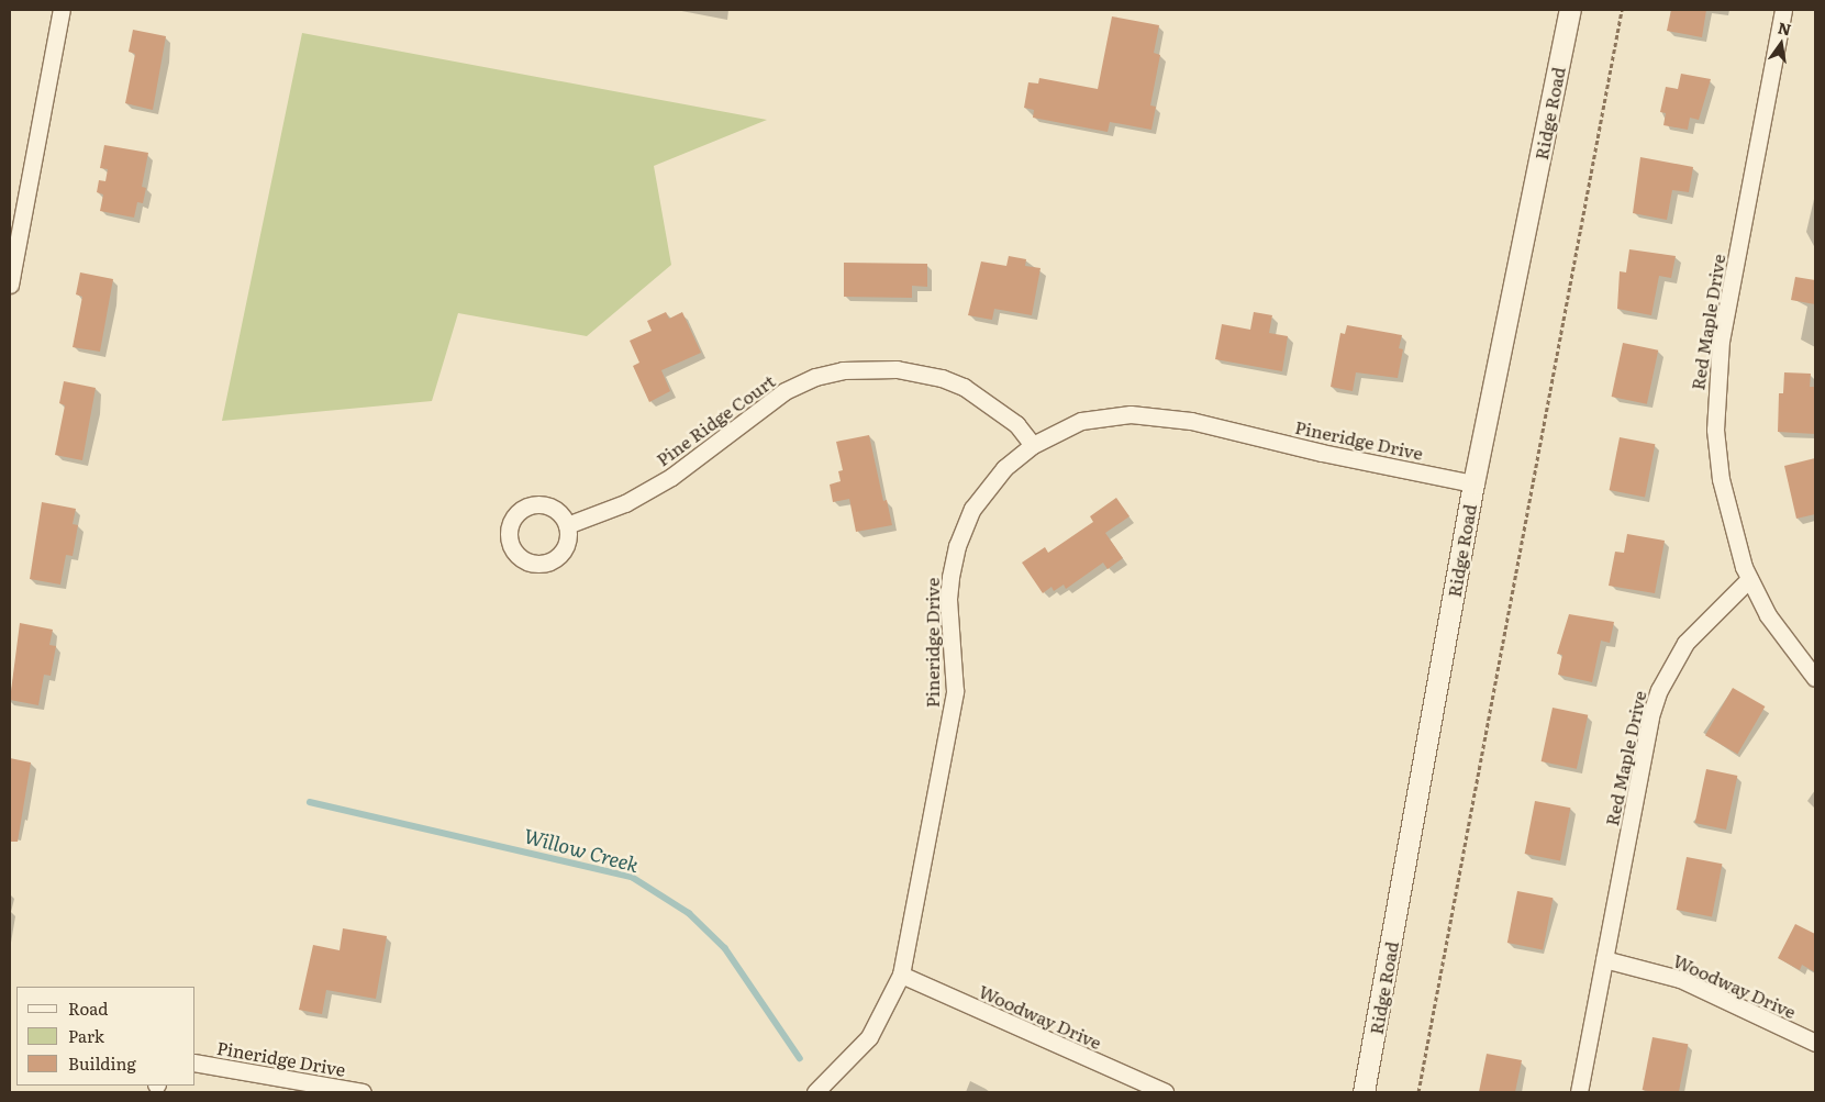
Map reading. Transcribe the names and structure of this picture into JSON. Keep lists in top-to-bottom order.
{
  "streets": {
    "street": [
      "Ridge Road",
      "Red Maple Drive",
      "Pine Ridge Court",
      "Pineridge Drive",
      "Woodway Drive"
    ]
  },
  "crossings": [
    ["Ridge Road", "Pineridge Drive"],
    ["Red Maple Drive", "Woodway Drive"],
    ["Pine Ridge Court", "Pineridge Drive"],
    ["Pineridge Drive", "Woodway Drive"]
  ],
  "water": ["Willow Creek"],
  "legend": ["Road", "Park", "Building"],
  "north": "top"
}
